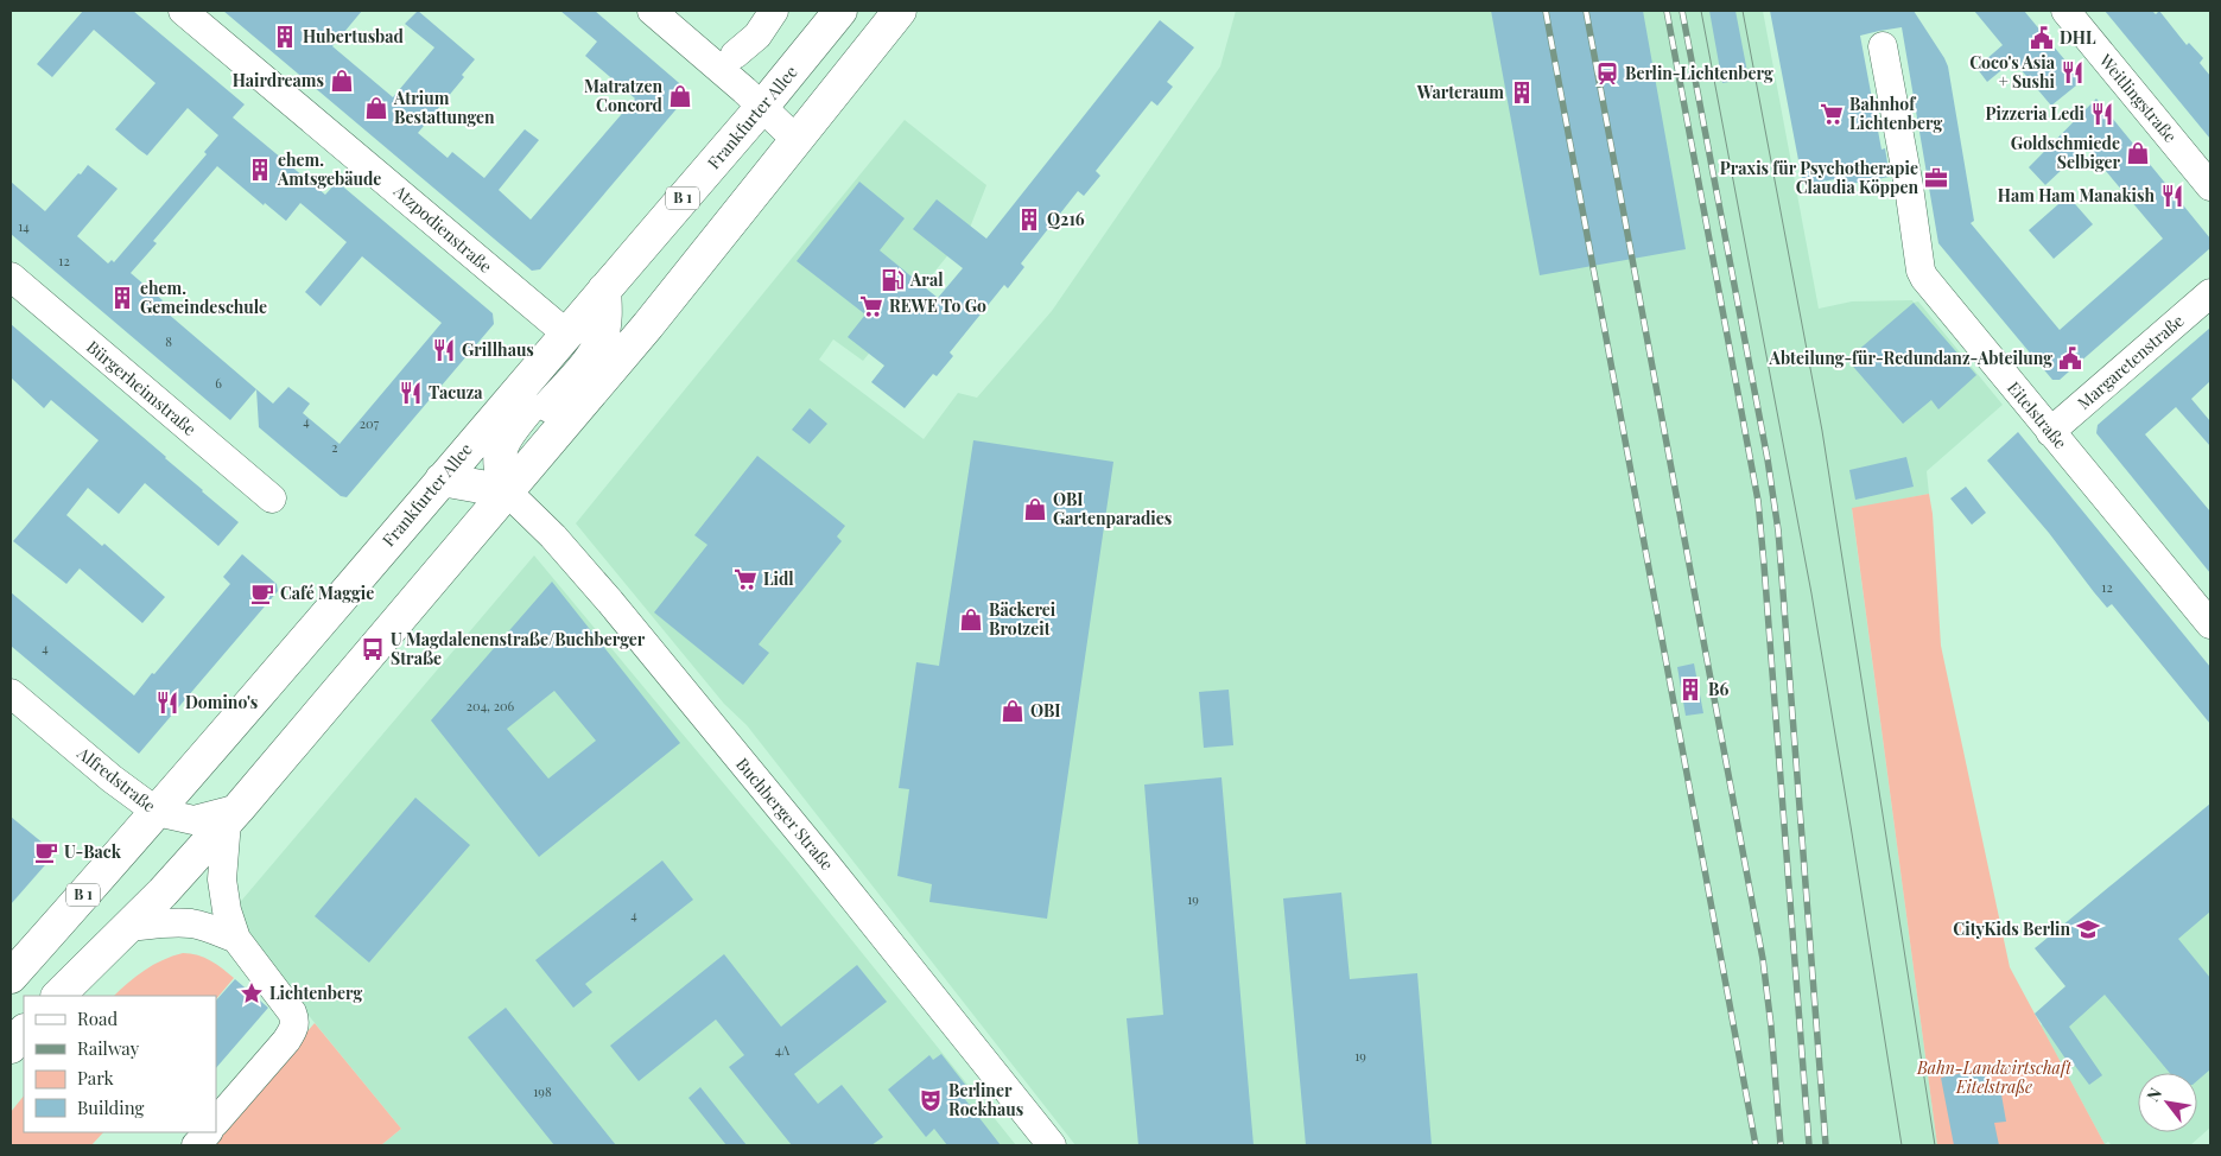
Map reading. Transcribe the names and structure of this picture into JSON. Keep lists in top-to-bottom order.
{
  "streets": {
    "main road": ["Frankfurter Allee", "B 1"],
    "street": [
      "Weitlingstraße",
      "Atzpodienstraße",
      "Margaretenstraße",
      "Bürgerheimstraße",
      "Eitelstraße",
      "Alfredstraße",
      "Buchberger Straße"
    ]
  },
  "crossings": [
    ["Frankfurter Allee", "Atzpodienstraße"],
    ["Frankfurter Allee", "Alfredstraße"],
    ["Margaretenstraße", "Eitelstraße"]
  ],
  "parks": ["Bahn-Landwirtschaft Eitelstraße"],
  "places": {
    "building": [
      "Hubertusbad",
      "Warteraum",
      "ehem. Amtsgebäude",
      "Q216",
      "ehem. Gemeindeschule",
      "B6"
    ],
    "public building": ["DHL", "Abteilung-für-Redundanz-Abteilung"],
    "restaurant": [
      "Coco's Asia + Sushi",
      "Pizzeria Ledi",
      "Ham Ham Manakish",
      "Grillhaus",
      "Tacuza",
      "Domino's"
    ],
    "station": ["Berlin-Lichtenberg"],
    "shop": [
      "Hairdreams",
      "Matratzen Concord",
      "Atrium Bestattungen",
      "Goldschmiede Selbiger",
      "OBI Gartenparadies",
      "Bäckerei Brotzeit",
      "OBI"
    ],
    "supermarket": ["Bahnhof Lichtenberg", "REWE To Go", "Lidl"],
    "office": ["Praxis für Psychotherapie Claudia Köppen"],
    "fuel station": ["Aral"],
    "cafe": ["Café Maggie", "U-Back"],
    "bus stop": ["U Magdalenenstraße/Buchberger Straße"],
    "school or university": ["CityKids Berlin"],
    "place": ["Lichtenberg"],
    "theatre": ["Berliner Rockhaus"]
  },
  "house_numbers": [
    "14",
    "12",
    "8",
    "6",
    "4",
    "207",
    "2",
    "12",
    "4",
    "204, 206",
    "19",
    "4",
    "4A",
    "19",
    "198"
  ],
  "legend": [
    "Road",
    "Railway",
    "Park",
    "Building"
  ],
  "north": "top left"
}
